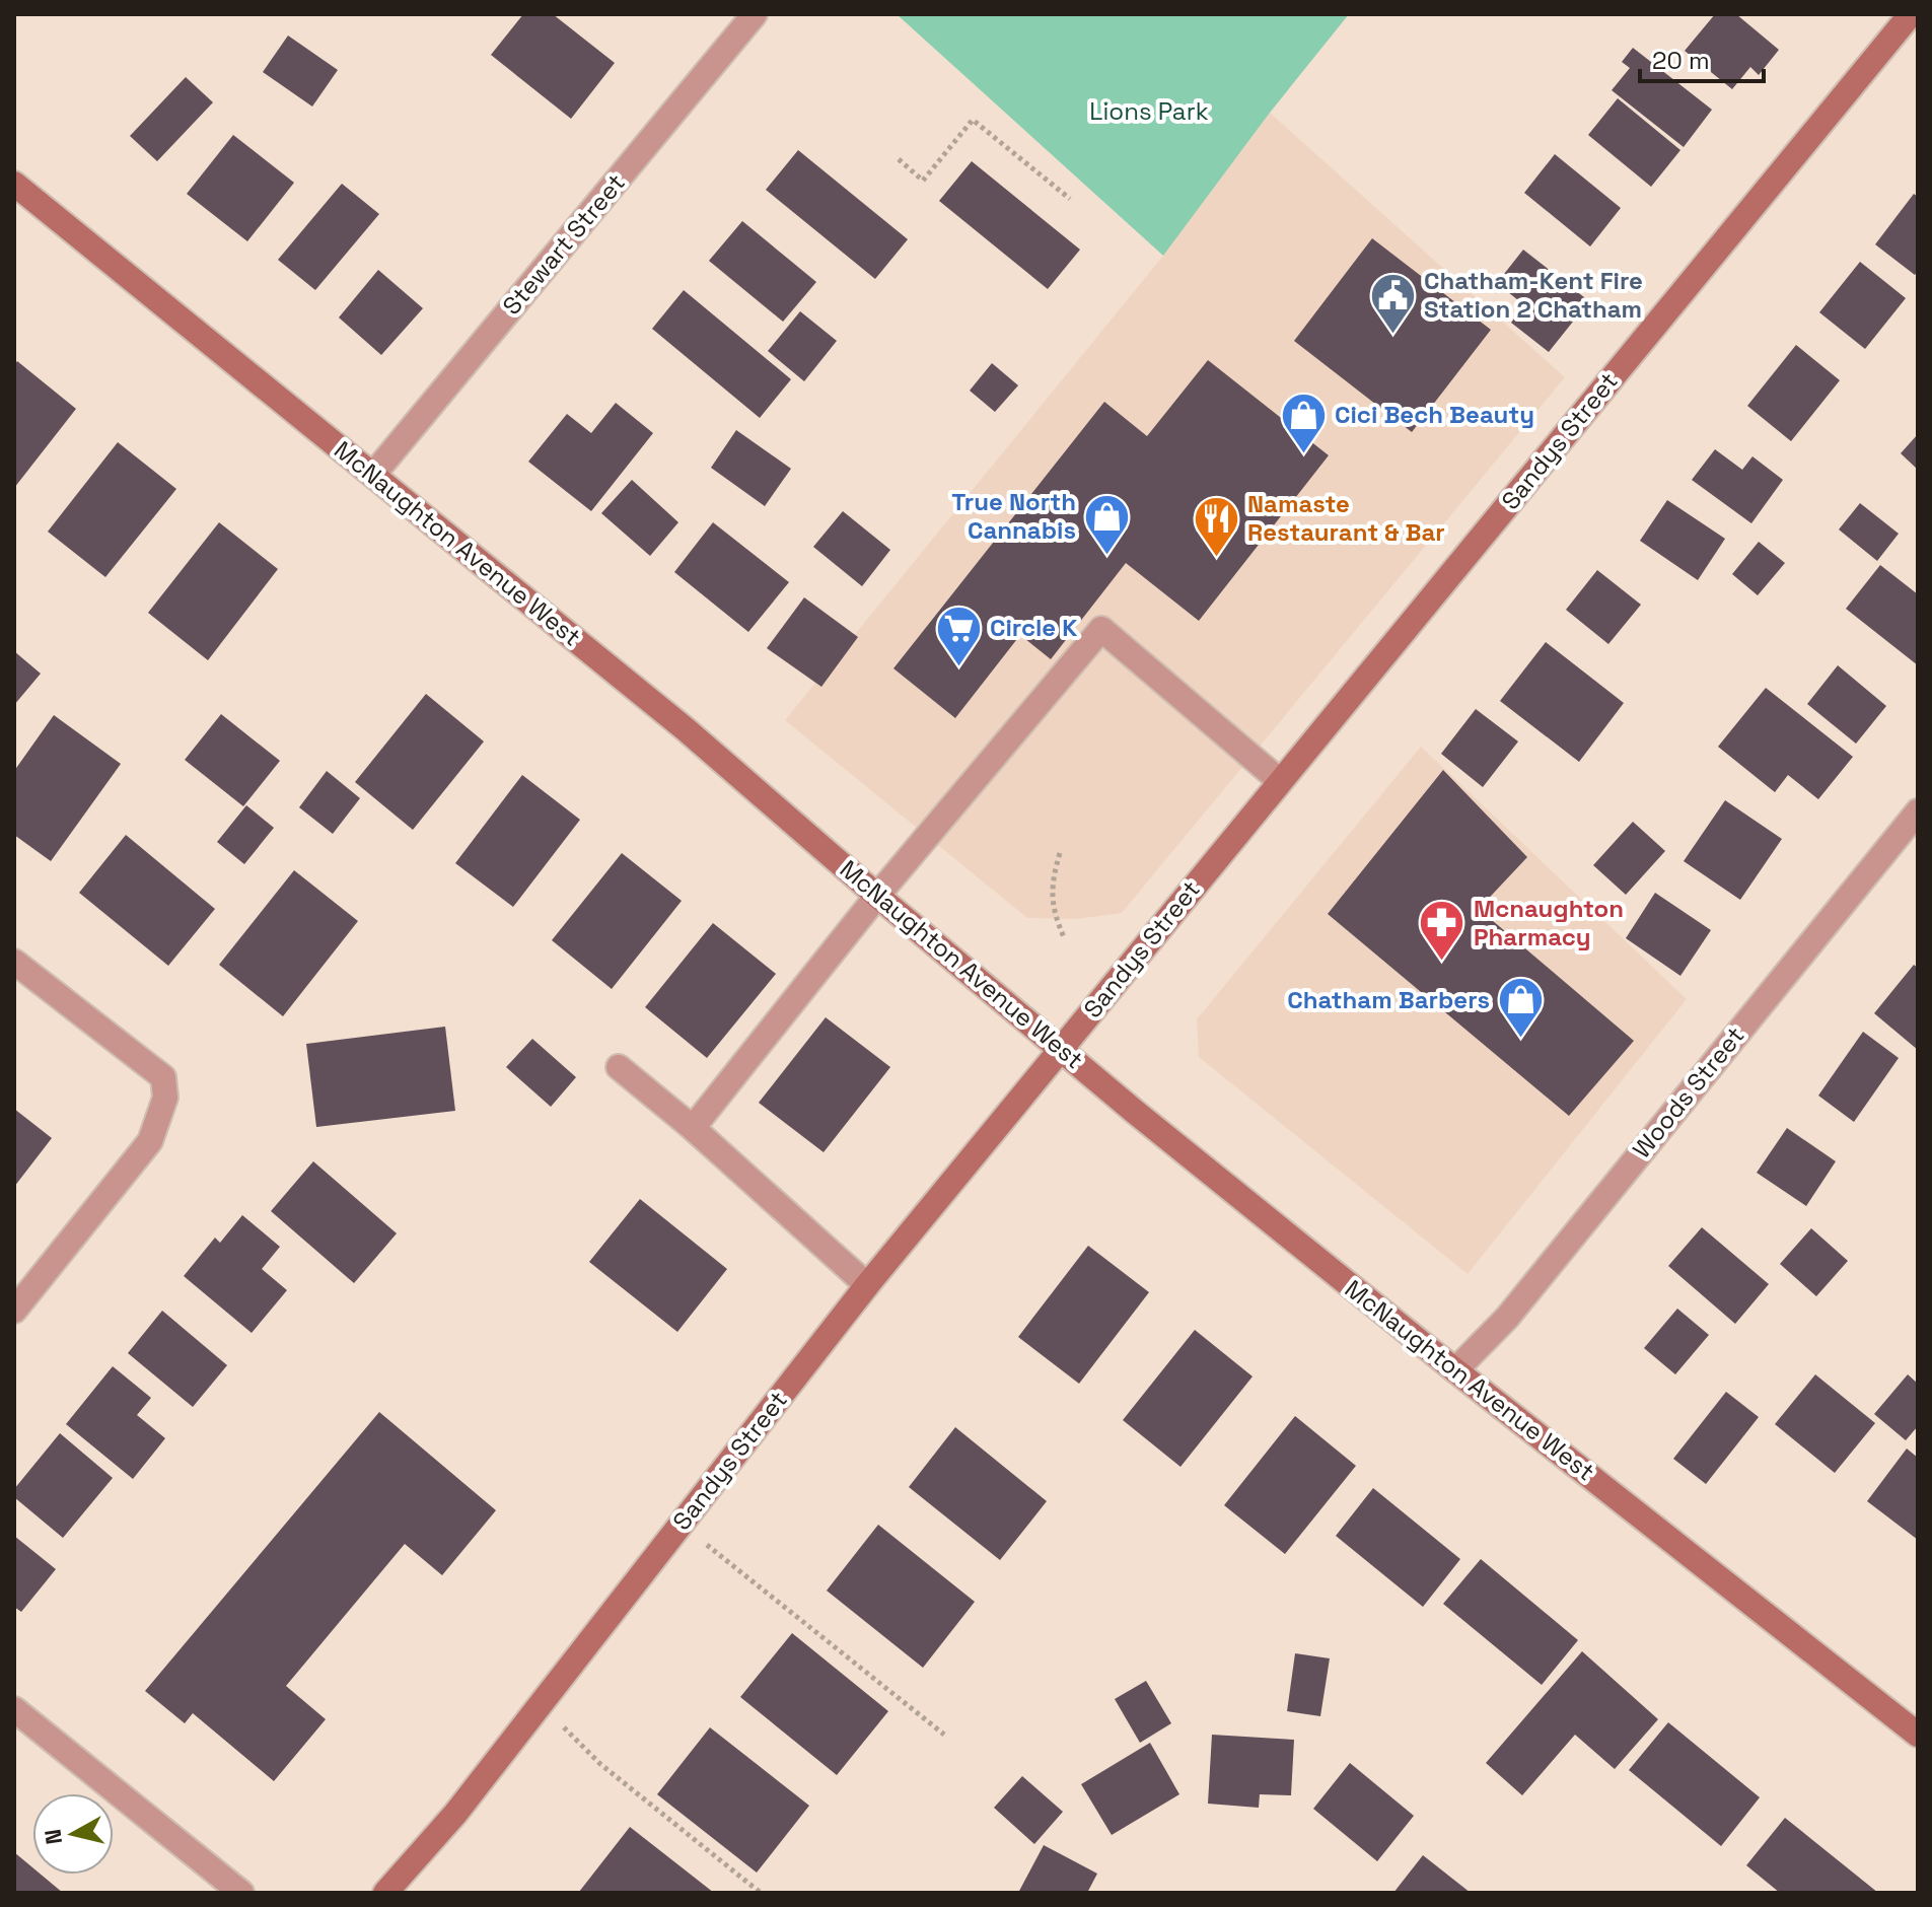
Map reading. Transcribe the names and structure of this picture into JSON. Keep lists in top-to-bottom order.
{
  "streets": {
    "main road": ["Sandys Street", "McNaughton Avenue West"],
    "street": ["Stewart Street", "Woods Street"]
  },
  "crossings": [
    ["Stewart Street", "McNaughton Avenue West"],
    ["Sandys Street", "McNaughton Avenue West"],
    ["McNaughton Avenue West", "Woods Street"]
  ],
  "parks": ["Lions Park"],
  "places": {
    "public building": ["Chatham-Kent Fire Station 2 Chatham"],
    "shop": ["Cici Bech Beauty", "True North Cannabis", "Chatham Barbers"],
    "restaurant": ["Namaste Restaurant & Bar"],
    "supermarket": ["Circle K"],
    "pharmacy": ["Mcnaughton Pharmacy"]
  },
  "scale_bar": "20 m",
  "north": "left"
}
